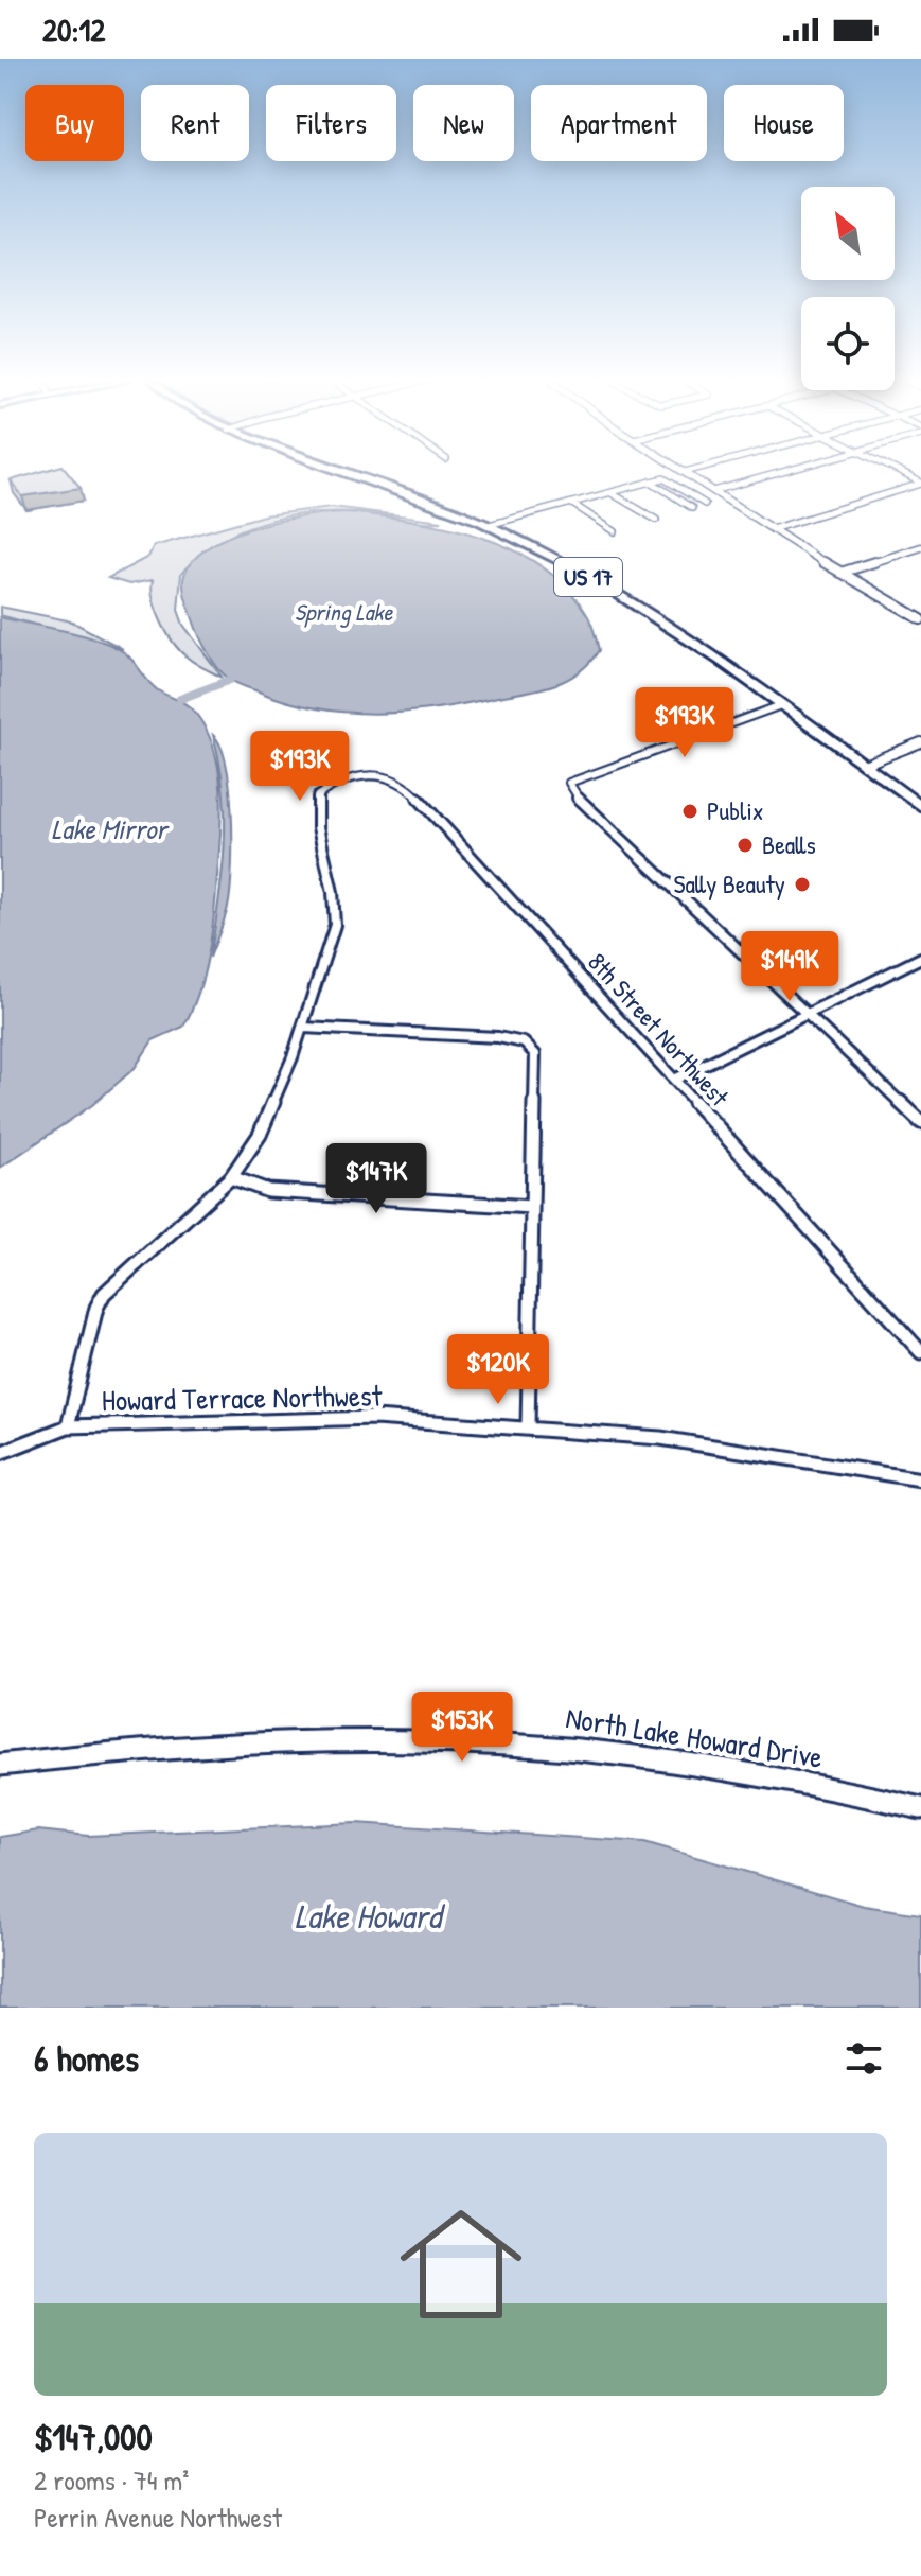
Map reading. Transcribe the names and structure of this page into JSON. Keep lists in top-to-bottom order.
{
  "streets": {
    "main road": ["US 17", "North Lake Howard Drive"],
    "street": ["8th Street Northwest", "Howard Terrace Northwest"]
  },
  "water": ["Spring Lake", "Lake Mirror", "Lake Howard"],
  "places": ["Publix", "Bealls", "Sally Beauty"],
  "north": "top left",
  "page": {
    "status": "20:12",
    "chip": [
      "Buy",
      "Rent",
      "Filters",
      "New",
      "Apartment",
      "House"
    ],
    "price": [
      "$193K",
      "$193K",
      "$149K",
      "$147K",
      "$120K",
      "$153K"
    ],
    "heading": "6 homes",
    "list": [
      {
        "name": "$147,000",
        "note": "2 rooms · 74 m² · Perrin Avenue Northwest"
      }
    ]
  }
}
